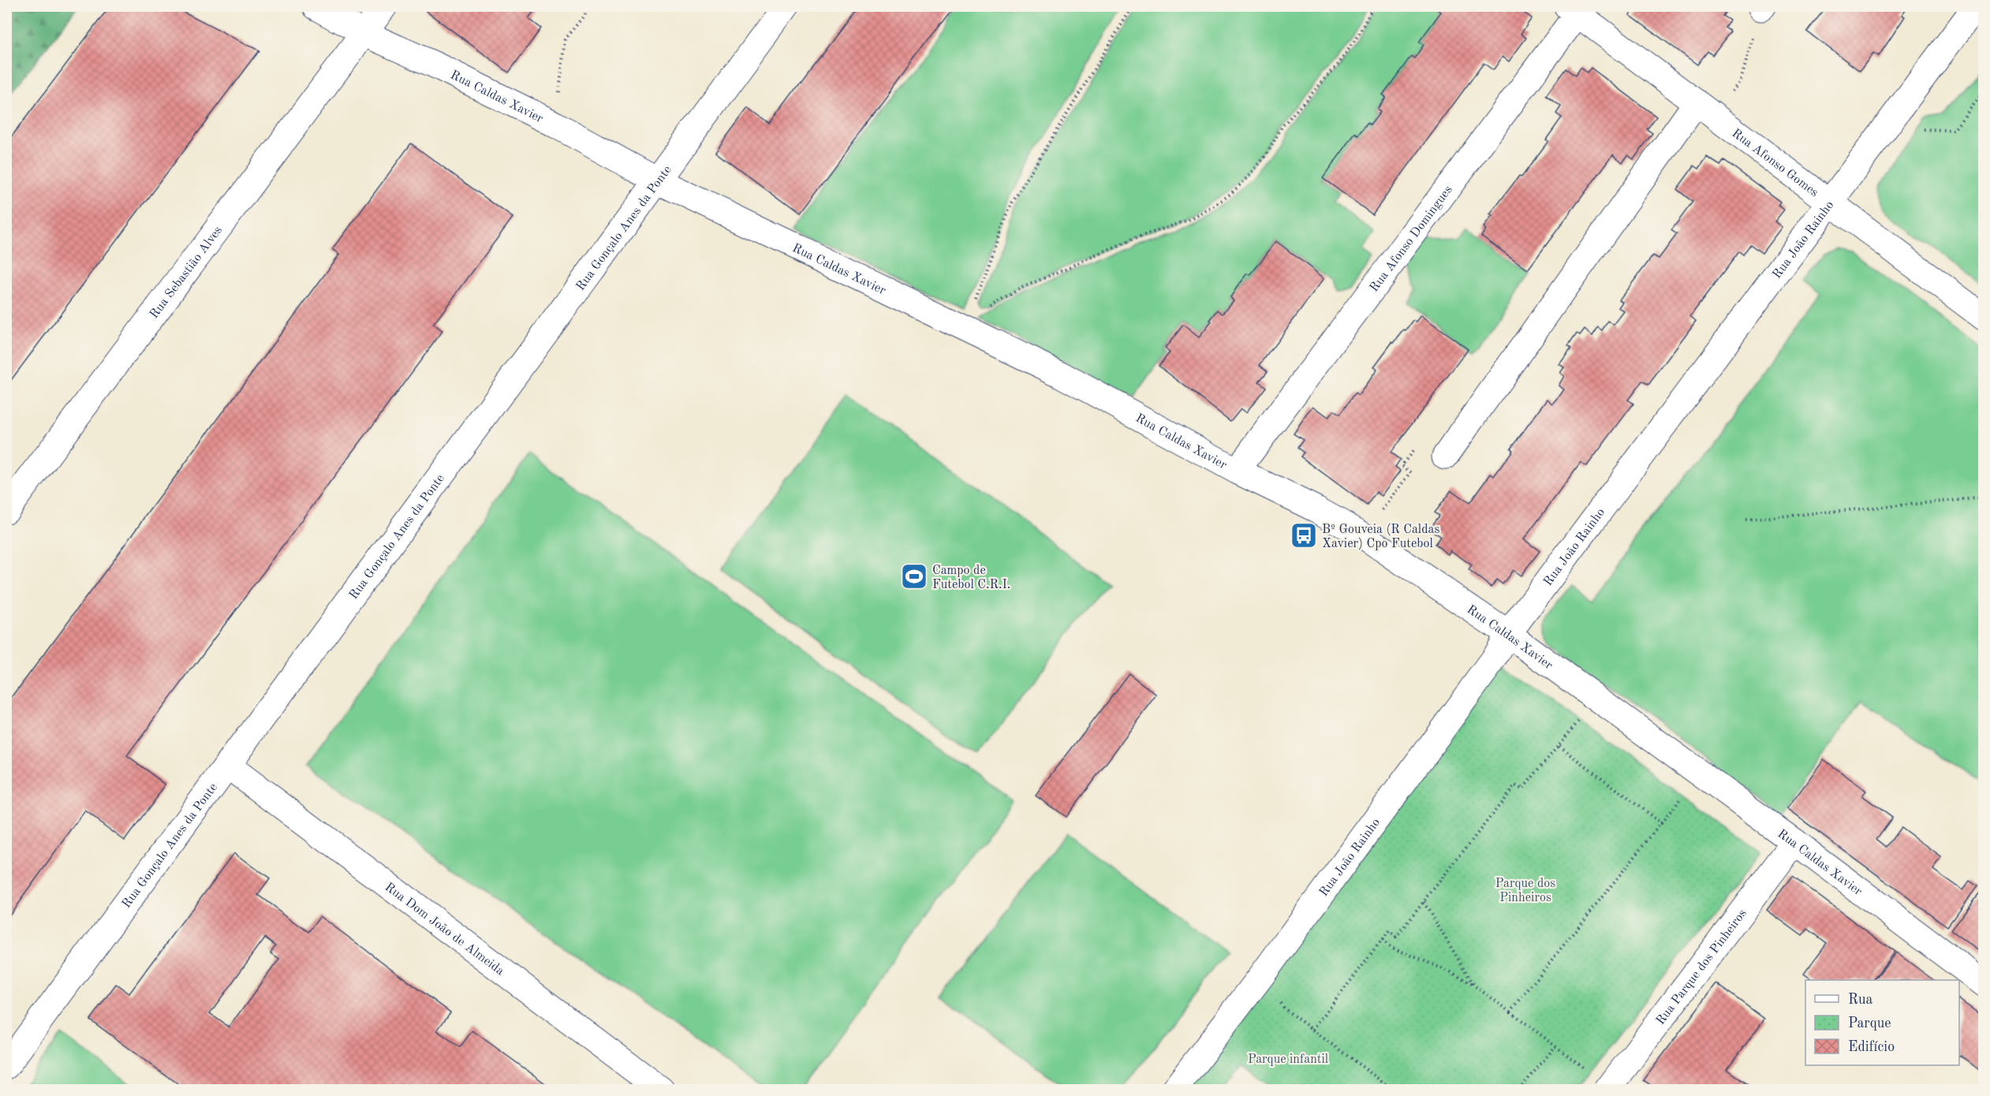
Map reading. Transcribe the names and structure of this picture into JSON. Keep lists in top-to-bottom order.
{
  "streets": {
    "street": [
      "Rua Caldas Xavier",
      "Rua Afonso Gomes",
      "Rua Gonçalo Anes da Ponte",
      "Rua Afonso Domingues",
      "Rua João Rainho",
      "Rua Sebastião Alves",
      "Rua Dom João de Almeida",
      "Rua Parque dos Pinheiros"
    ]
  },
  "crossings": [
    ["Rua Caldas Xavier", "Rua Gonçalo Anes da Ponte"],
    ["Rua Caldas Xavier", "Rua Afonso Domingues"],
    ["Rua Caldas Xavier", "Rua João Rainho"],
    ["Rua Caldas Xavier", "Rua Sebastião Alves"],
    ["Rua Caldas Xavier", "Rua Parque dos Pinheiros"],
    ["Rua Afonso Gomes", "Rua Afonso Domingues"],
    ["Rua Afonso Gomes", "Rua João Rainho"],
    ["Rua Gonçalo Anes da Ponte", "Rua Dom João de Almeida"]
  ],
  "parks": ["Parque dos Pinheiros", "Parque infantil"],
  "places": {
    "bus stop": ["Bº Gouveia (R Caldas Xavier) Cpo Futebol"],
    "sports": ["Campo de Futebol C.R.I."]
  },
  "legend": ["Rua", "Parque", "Edifício"]
}
